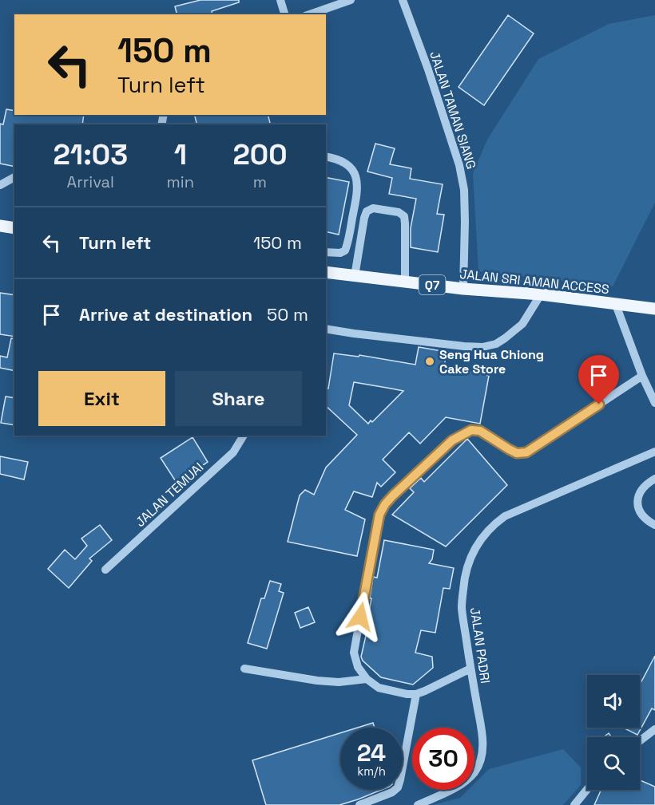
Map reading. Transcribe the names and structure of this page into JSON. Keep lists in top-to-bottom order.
{
  "streets": {
    "main road": ["JALAN SRI AMAN ACCESS", "Q7"],
    "street": ["JALAN TAMAN SIANG", "JALAN TEMUAI", "JALAN PADRI"]
  },
  "crossings": [
    ["JALAN TAMAN SIANG", "JALAN SRI AMAN ACCESS"]
  ],
  "places": ["Seng Hua Chiong Cake Store"],
  "page": {
    "turn": ["150 m", "Turn left"],
    "eta": [
      "21:03",
      "Arrival",
      "1",
      "min",
      "200",
      "m"
    ],
    "list": [
      {
        "name": "Turn left",
        "value": "150 m"
      },
      {
        "name": "Arrive at destination",
        "value": "50 m"
      }
    ],
    "buttons": ["Exit", "Share"],
    "speed": "24 km/h",
    "limit": "30"
  }
}
